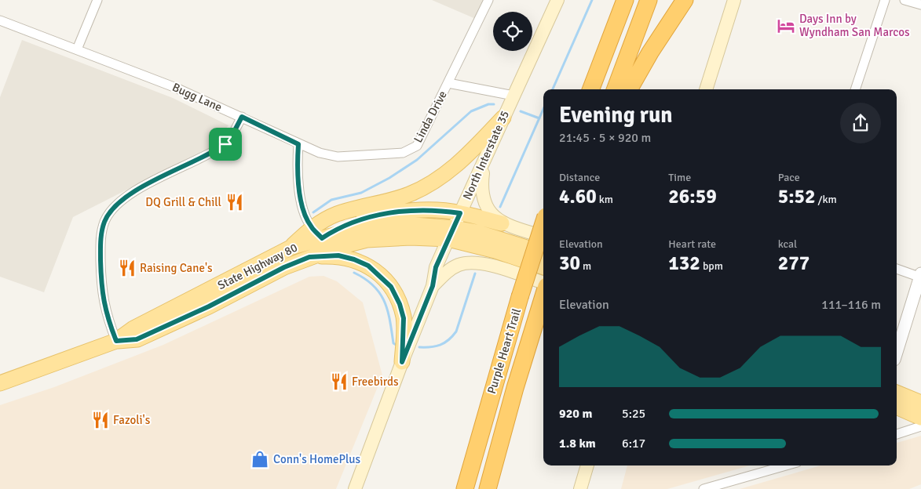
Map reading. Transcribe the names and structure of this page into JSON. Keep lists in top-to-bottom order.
{
  "streets": {
    "highway": ["Purple Heart Trail"],
    "main road": ["North Interstate 35", "State Highway 80"],
    "street": ["Bugg Lane", "Linda Drive"]
  },
  "crossings": [
    ["Bugg Lane", "Linda Drive"],
    ["North Interstate 35", "State Highway 80"]
  ],
  "places": {
    "hotel": ["Days Inn by Wyndham San Marcos"],
    "restaurant": [
      "DQ Grill & Chill",
      "Raising Cane's",
      "Freebirds",
      "Fazoli's"
    ],
    "shop": ["Conn's HomePlus"]
  },
  "page": {
    "heading": ["Evening run", "21:45 · 5 × 920 m"],
    "stats": [
      ["Distance", "4.60 km"],
      ["Time", "26:59"],
      ["Pace", "5:52 /km"],
      ["Elevation", "30 m"],
      ["Heart rate", "132 bpm"],
      ["kcal", "277"]
    ],
    "chart": ["Elevation", "111–116 m"],
    "list": [
      {
        "name": "920 m",
        "note": "5:25"
      },
      {
        "name": "1.8 km",
        "note": "6:17"
      }
    ]
  }
}
